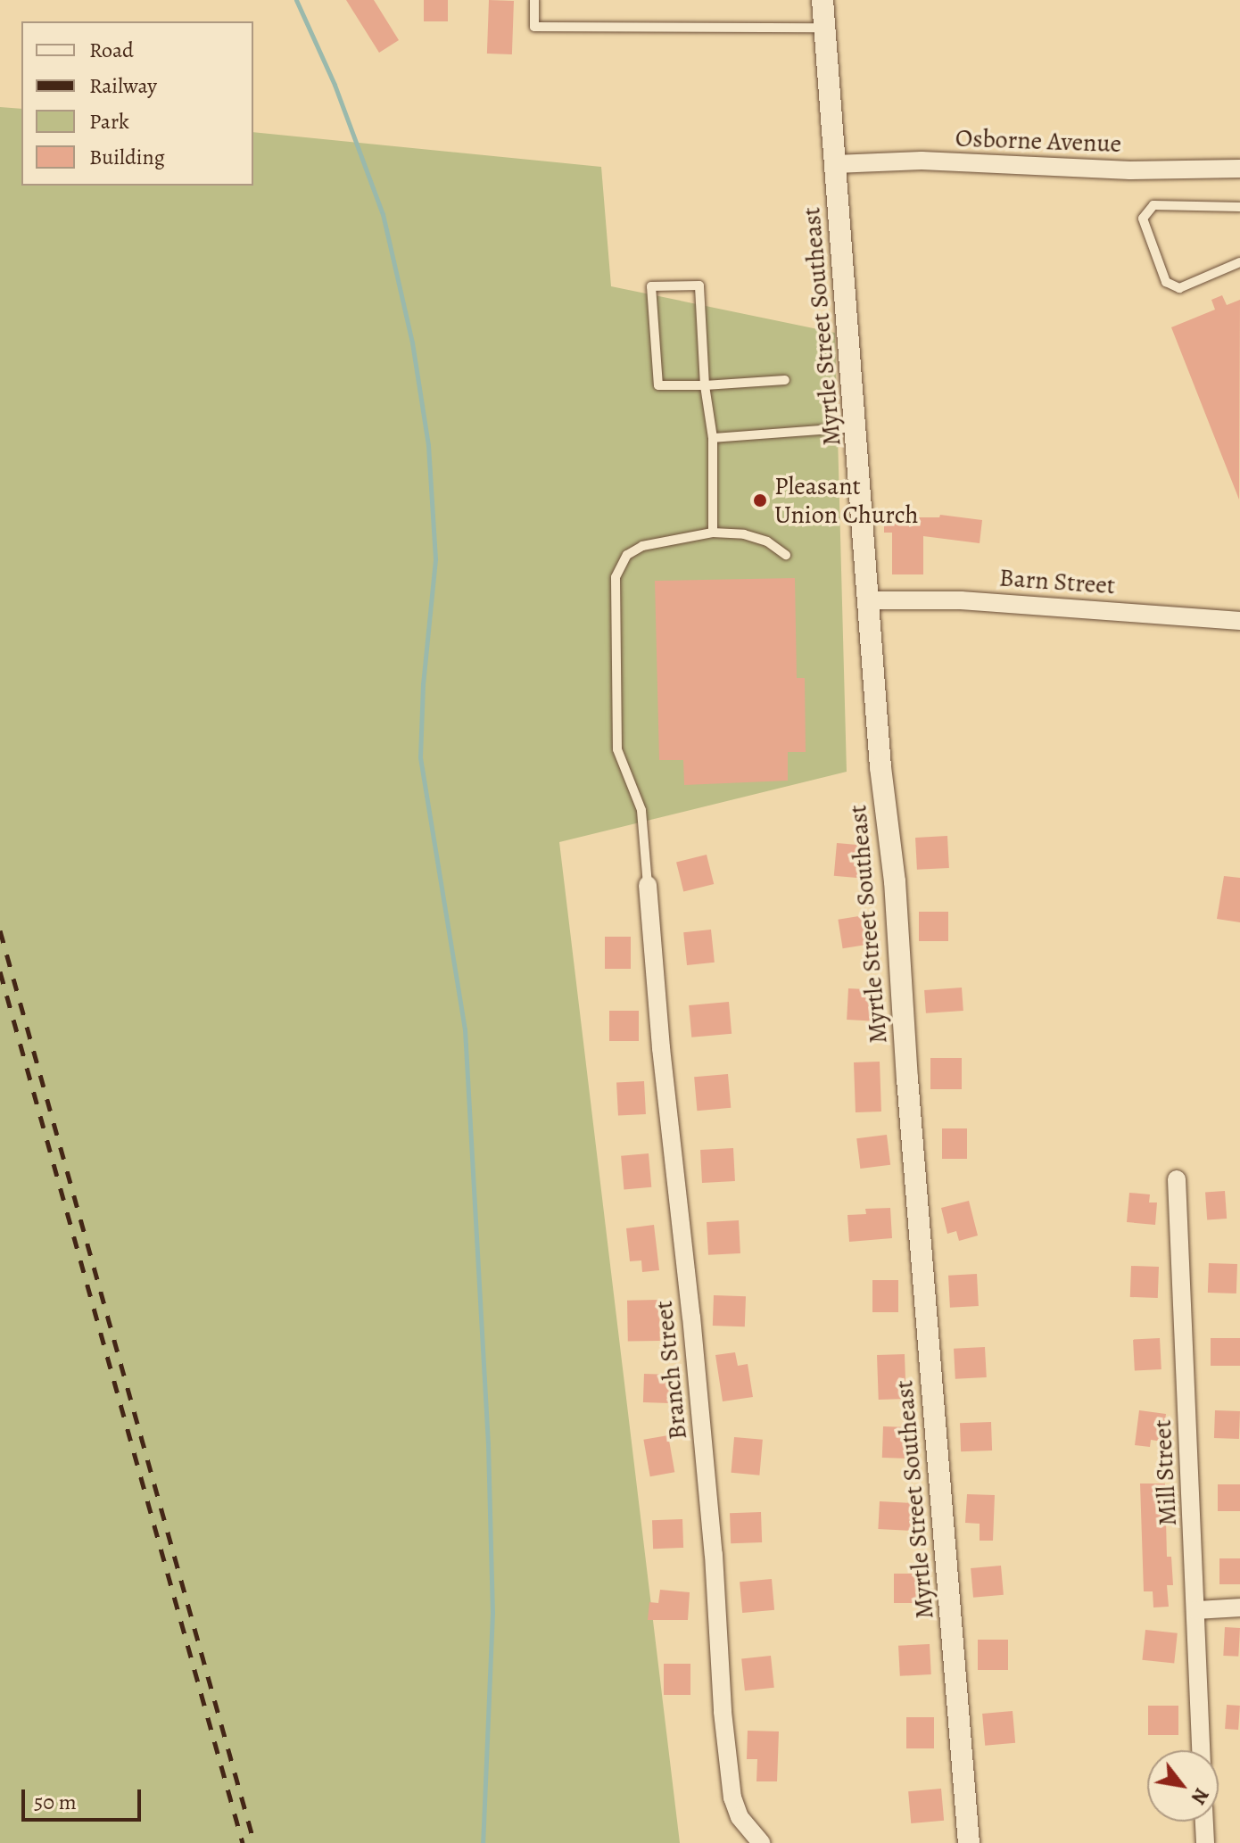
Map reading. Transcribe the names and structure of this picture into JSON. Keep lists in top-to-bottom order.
{
  "streets": {
    "street": [
      "Osborne Avenue",
      "Myrtle Street Southeast",
      "Barn Street",
      "Branch Street",
      "Mill Street"
    ]
  },
  "crossings": [
    ["Osborne Avenue", "Myrtle Street Southeast"],
    ["Myrtle Street Southeast", "Barn Street"]
  ],
  "places": ["Pleasant Union Church"],
  "legend": [
    "Road",
    "Railway",
    "Park",
    "Building"
  ],
  "scale_bar": "50 m",
  "north": "bottom right"
}
